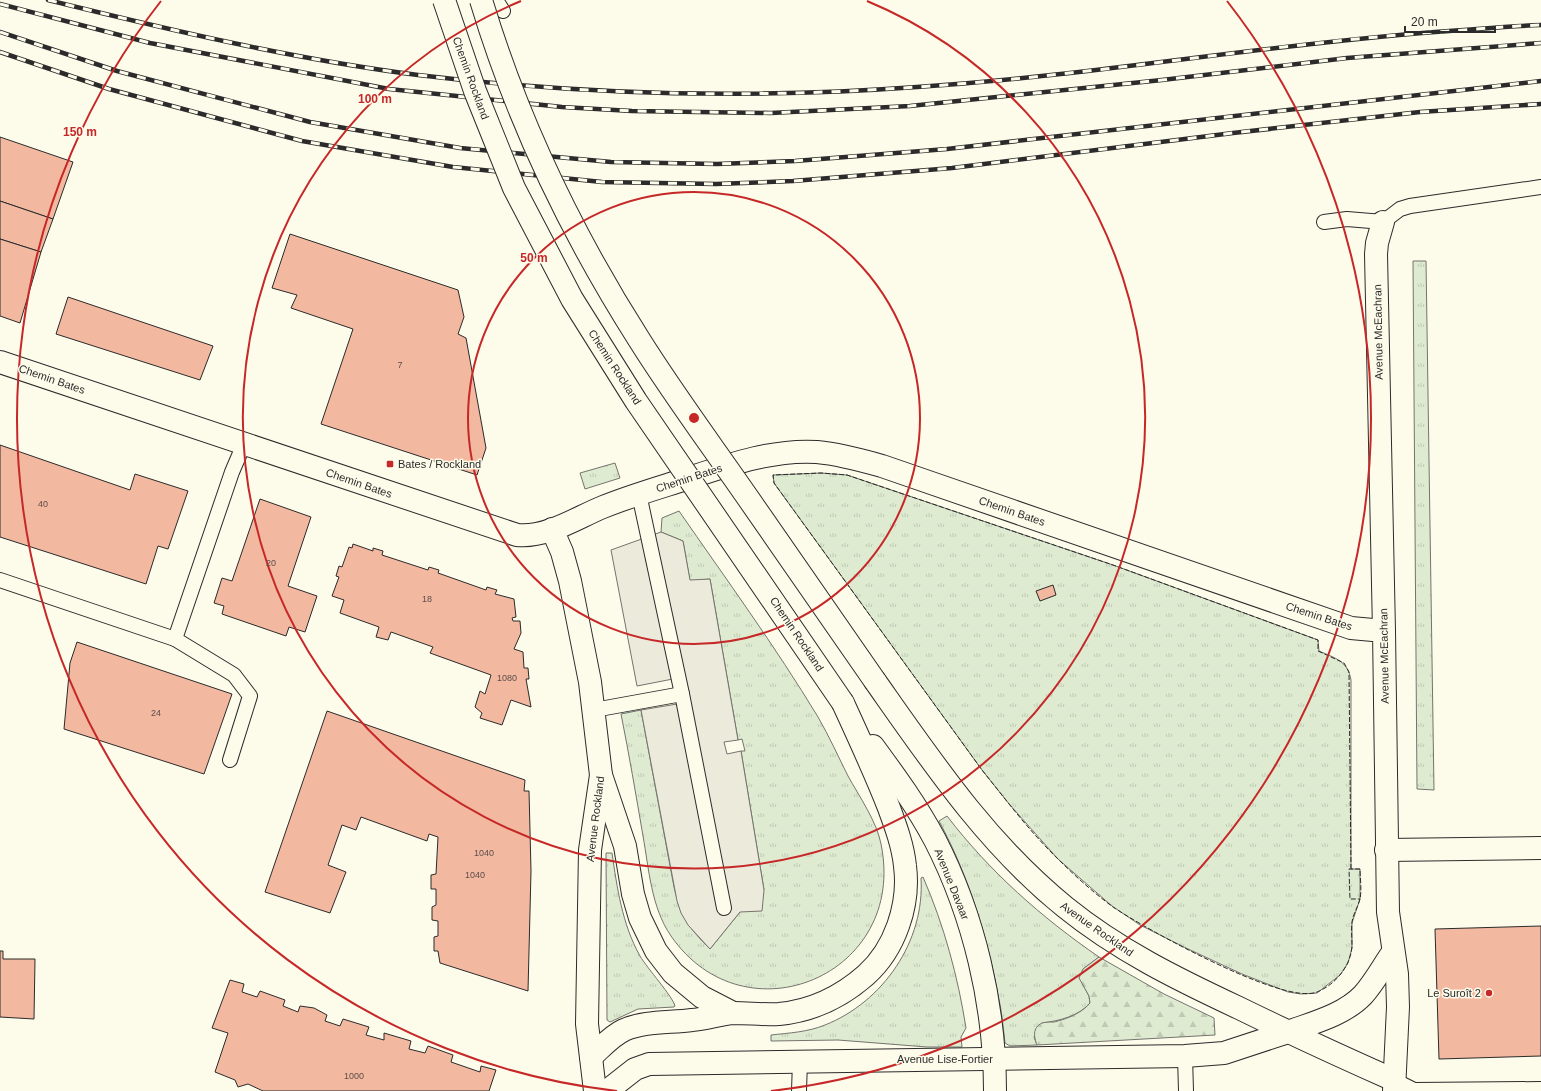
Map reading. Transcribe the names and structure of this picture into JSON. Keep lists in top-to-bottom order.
{
  "streets": {
    "street": [
      "Chemin Rockland",
      "Avenue McEachran",
      "Chemin Bates",
      "Avenue Rockland",
      "Avenue Davaar",
      "Avenue Lise-Fortier"
    ]
  },
  "crossings": [
    ["Chemin Rockland", "Avenue Davaar"],
    ["Avenue McEachran", "Chemin Bates"],
    ["Avenue McEachran", "Avenue Rockland"],
    ["Avenue McEachran", "Avenue Lise-Fortier"],
    ["Chemin Bates", "Avenue Rockland"],
    ["Avenue Rockland", "Avenue Lise-Fortier"],
    ["Avenue Davaar", "Avenue Lise-Fortier"]
  ],
  "places": {
    "transit": ["Bates / Rockland"],
    "other": ["Le Suroît 2"]
  },
  "house_numbers": [
    "7",
    "40",
    "20",
    "18",
    "1080",
    "24",
    "1040",
    "1040",
    "1000"
  ],
  "scale_bar": "20 m",
  "rings": ["100 m", "150 m", "50 m"]
}
